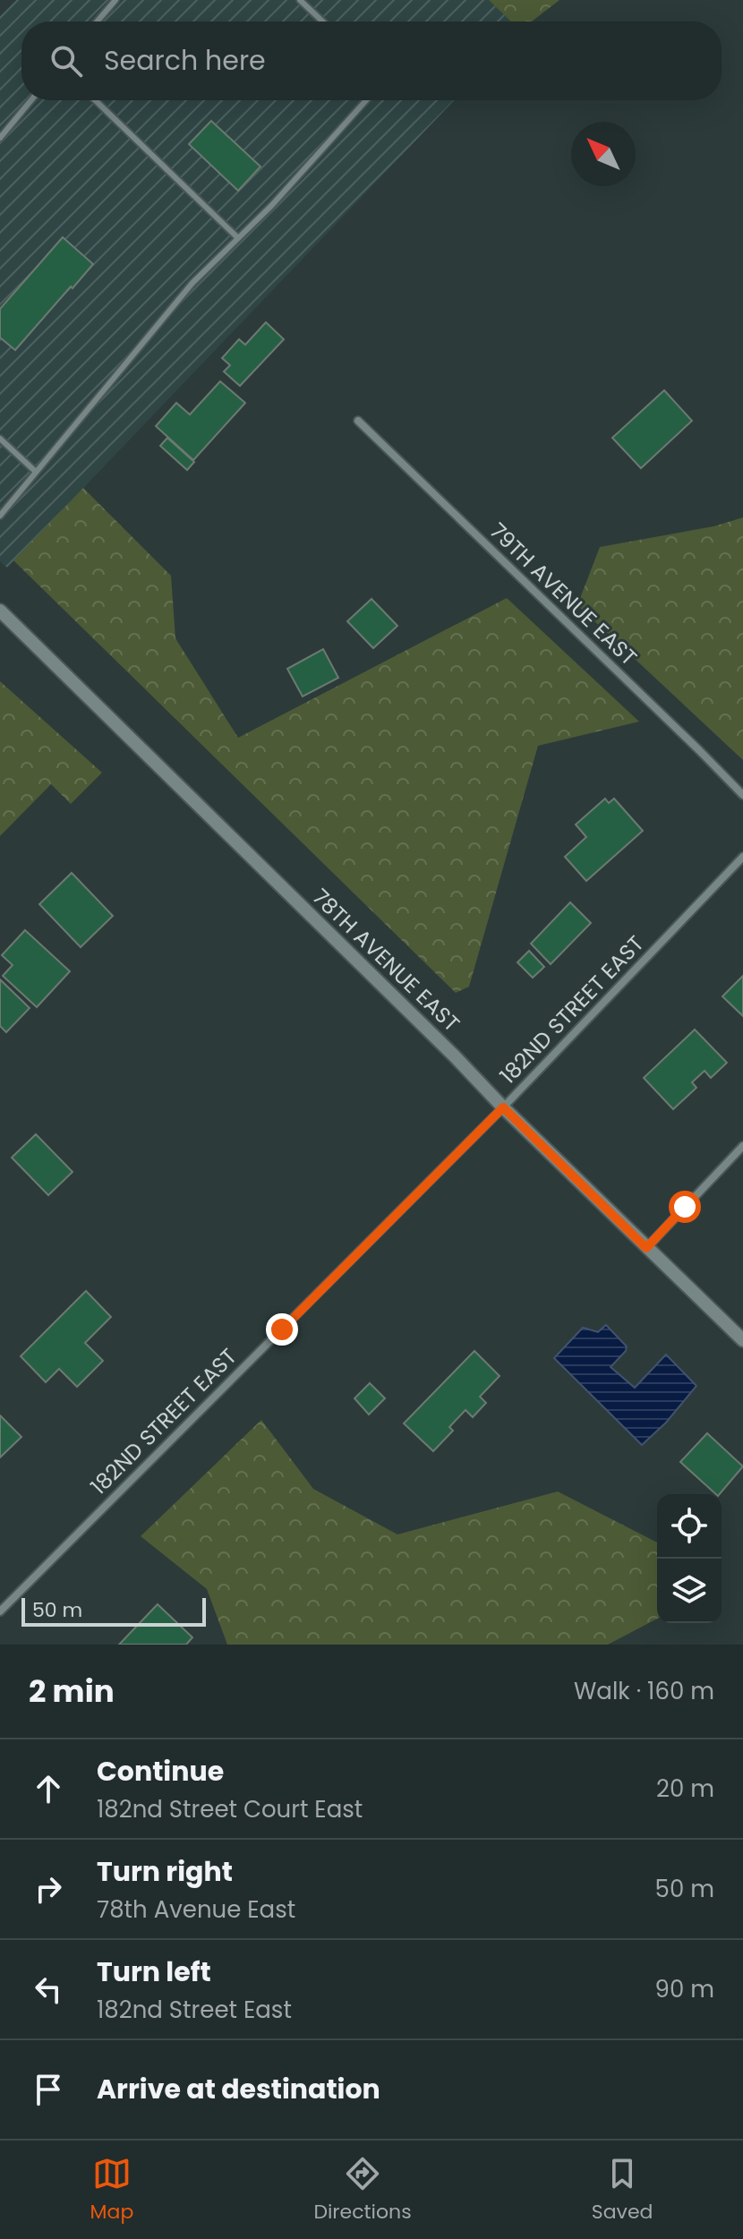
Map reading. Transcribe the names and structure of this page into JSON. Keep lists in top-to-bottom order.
{
  "streets": {
    "street": ["79TH AVENUE EAST", "78TH AVENUE EAST", "182ND STREET EAST"]
  },
  "crossings": [
    ["78TH AVENUE EAST", "182ND STREET EAST"]
  ],
  "scale_bar": "50 m",
  "north": "top left",
  "page": {
    "search": "Search here",
    "scale": "50 m",
    "heading": ["2 min", "Walk · 160 m"],
    "list": [
      ["Continue", "182nd Street Court East", "20 m"],
      ["Turn right", "78th Avenue East", "50 m"],
      ["Turn left", "182nd Street East", "90 m"],
      "Arrive at destination"
    ],
    "nav": ["Map", "Directions", "Saved"]
  }
}
